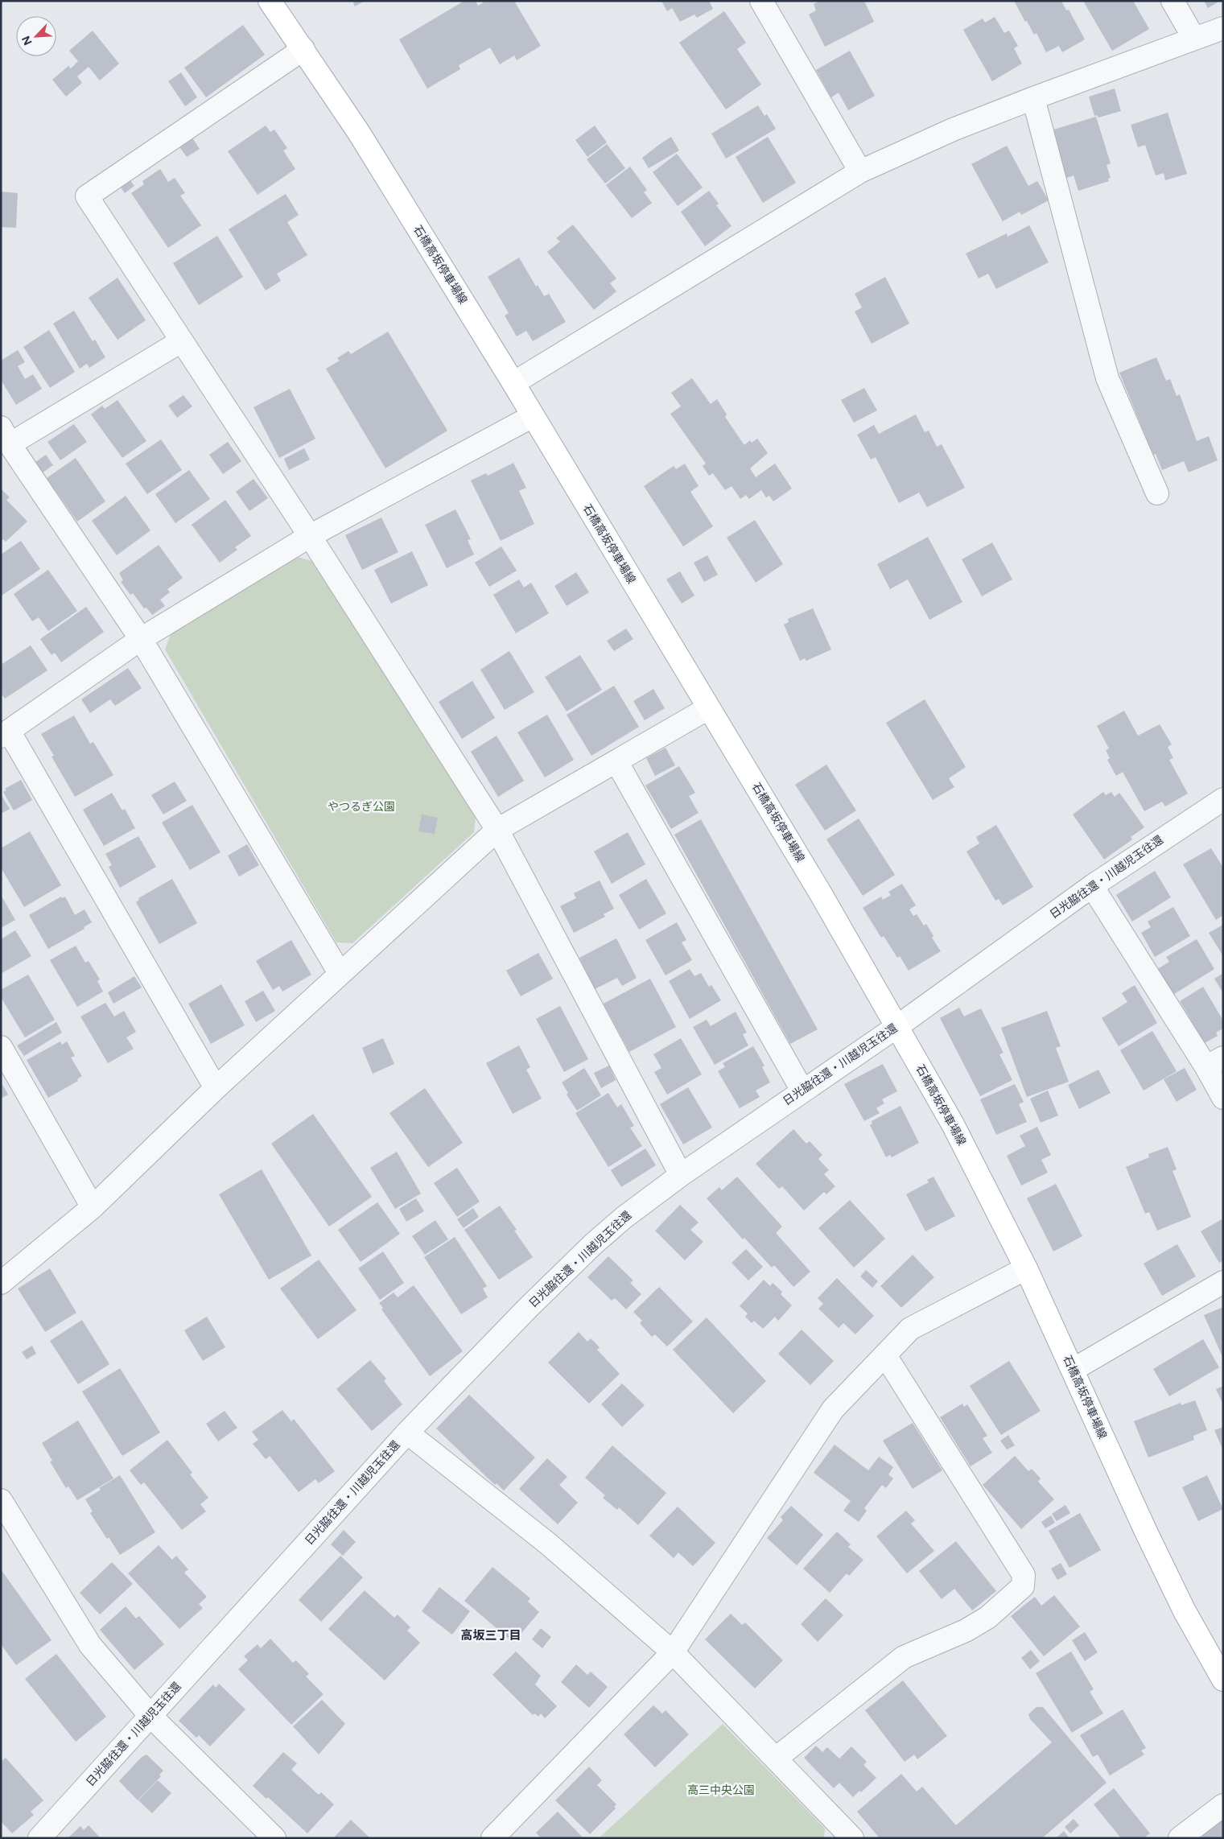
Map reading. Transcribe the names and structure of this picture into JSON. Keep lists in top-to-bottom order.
{
  "streets": {
    "main road": ["石橋高坂停車場線"],
    "street": ["日光脇往還・川越児玉往還"]
  },
  "crossings": [
    ["石橋高坂停車場線", "日光脇往還・川越児玉往還"]
  ],
  "districts": ["高坂三丁目"],
  "parks": ["やつるぎ公園", "高三中央公園"],
  "north": "bottom left"
}
